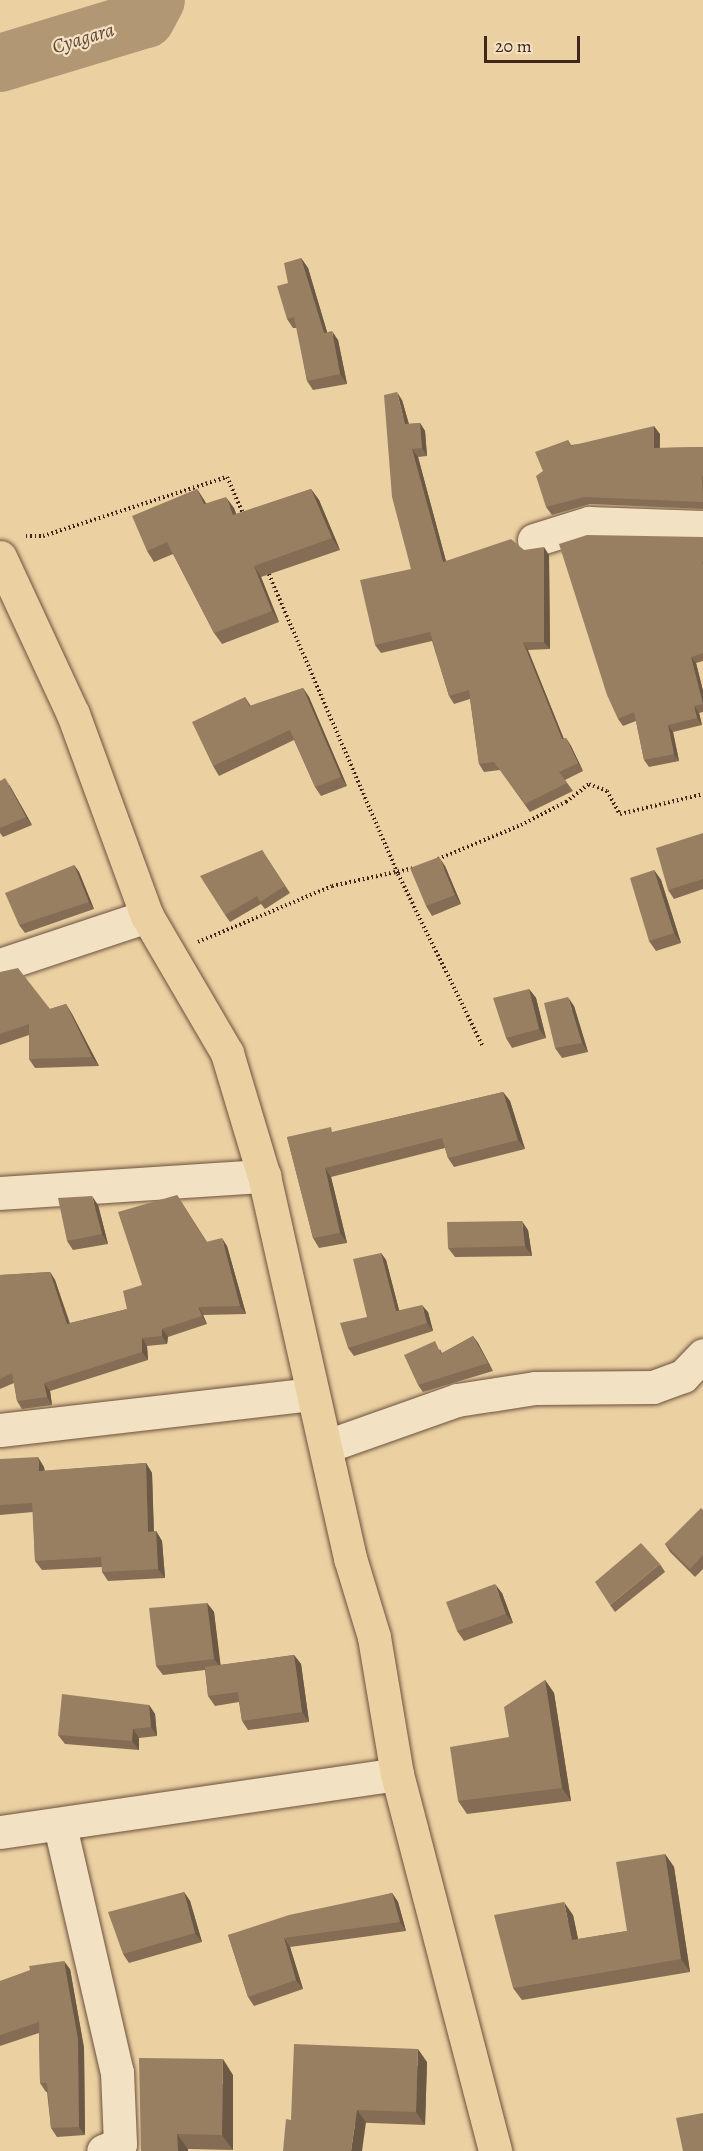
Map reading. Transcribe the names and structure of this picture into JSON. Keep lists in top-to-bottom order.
{
  "water": ["Cyagara"],
  "scale_bar": "20 m"
}
